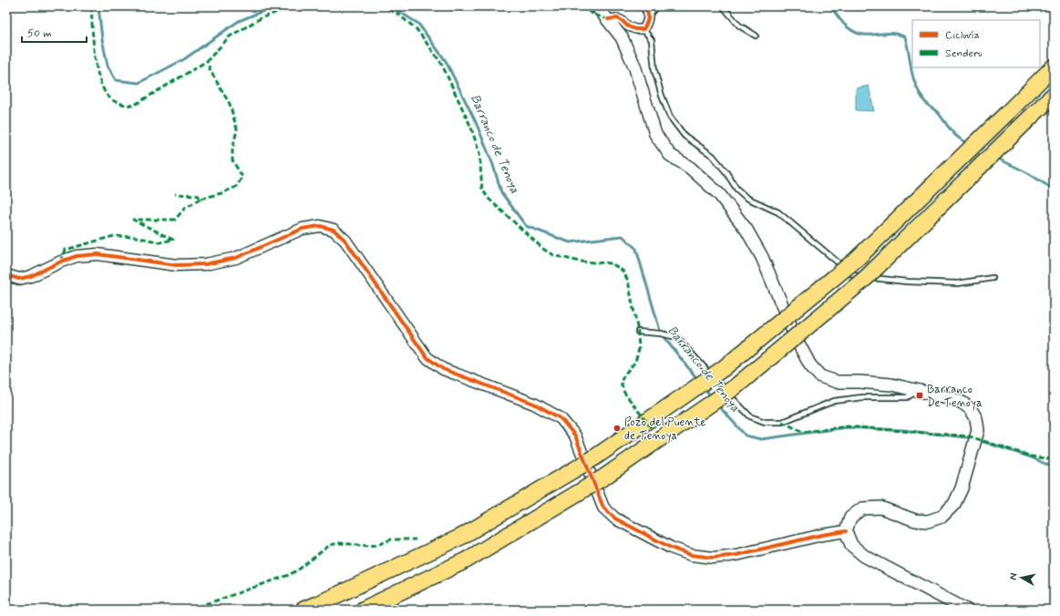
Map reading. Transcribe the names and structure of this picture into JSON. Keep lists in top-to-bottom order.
{
  "water": ["Barranco de Tenoya"],
  "places": {
    "transit": ["Barranco De Tenoya"],
    "other": ["Pozo del Puente de Tenoya"]
  },
  "legend": ["Ciclovía", "Sendero"],
  "scale_bar": "50 m",
  "north": "left"
}
